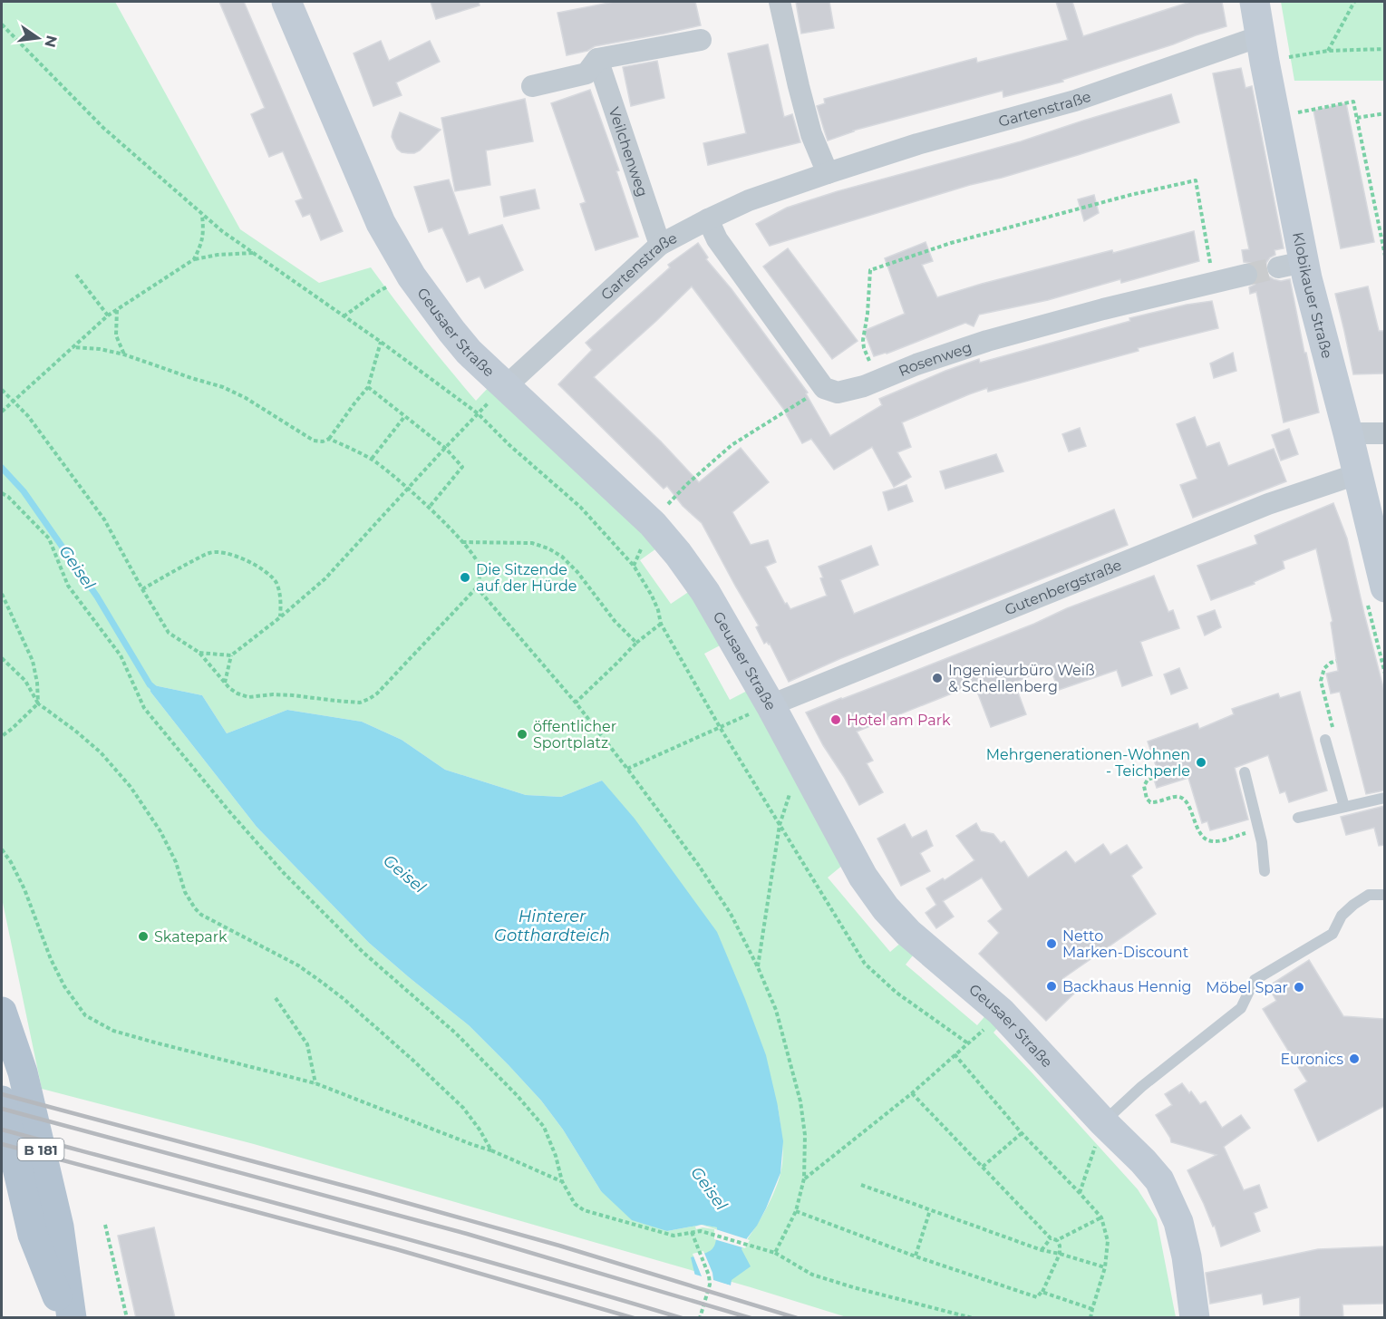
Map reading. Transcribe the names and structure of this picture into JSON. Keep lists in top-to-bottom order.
{
  "streets": {
    "main road": ["B 181"],
    "street": [
      "Gartenstraße",
      "Veilchenweg",
      "Klobikauer Straße",
      "Geusaer Straße",
      "Rosenweg",
      "Gutenbergstraße"
    ]
  },
  "crossings": [
    ["Gartenstraße", "Veilchenweg"],
    ["Gartenstraße", "Klobikauer Straße"],
    ["Gartenstraße", "Geusaer Straße"],
    ["Klobikauer Straße", "Gutenbergstraße"],
    ["Geusaer Straße", "Gutenbergstraße"]
  ],
  "water": ["Geisel", "Hinterer Gotthardteich"],
  "places": [
    "Die Sitzende auf der Hürde",
    "Ingenieurbüro Weiß & Schellenberg",
    "Hotel am Park",
    "öffentlicher Sportplatz",
    "Mehrgenerationen-Wohnen - Teichperle",
    "Skatepark",
    "Netto Marken-Discount",
    "Backhaus Hennig",
    "Möbel Spar",
    "Euronics"
  ],
  "north": "right"
}
